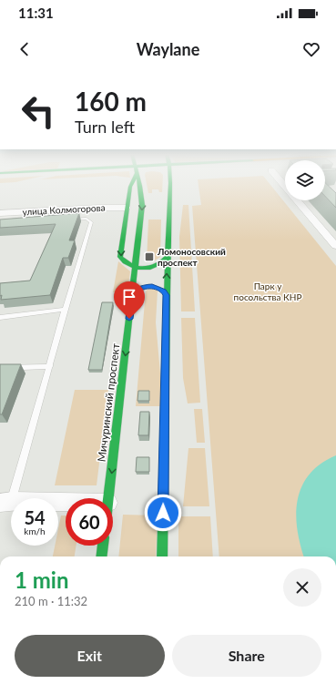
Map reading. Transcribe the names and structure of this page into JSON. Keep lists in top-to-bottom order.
{
  "streets": {
    "main road": ["Мичуринский проспект"],
    "street": ["улица Колмогорова"]
  },
  "parks": ["Парк у посольства КНР"],
  "places": {
    "transit": ["Ломоносовский проспект"]
  },
  "page": {
    "status": "11:31",
    "header": "Waylane",
    "turn": ["160 m", "Turn left"],
    "speed": "54 km/h",
    "limit": "60",
    "heading": ["1 min", "210 m · 11:32"],
    "buttons": ["Exit", "Share"]
  }
}
